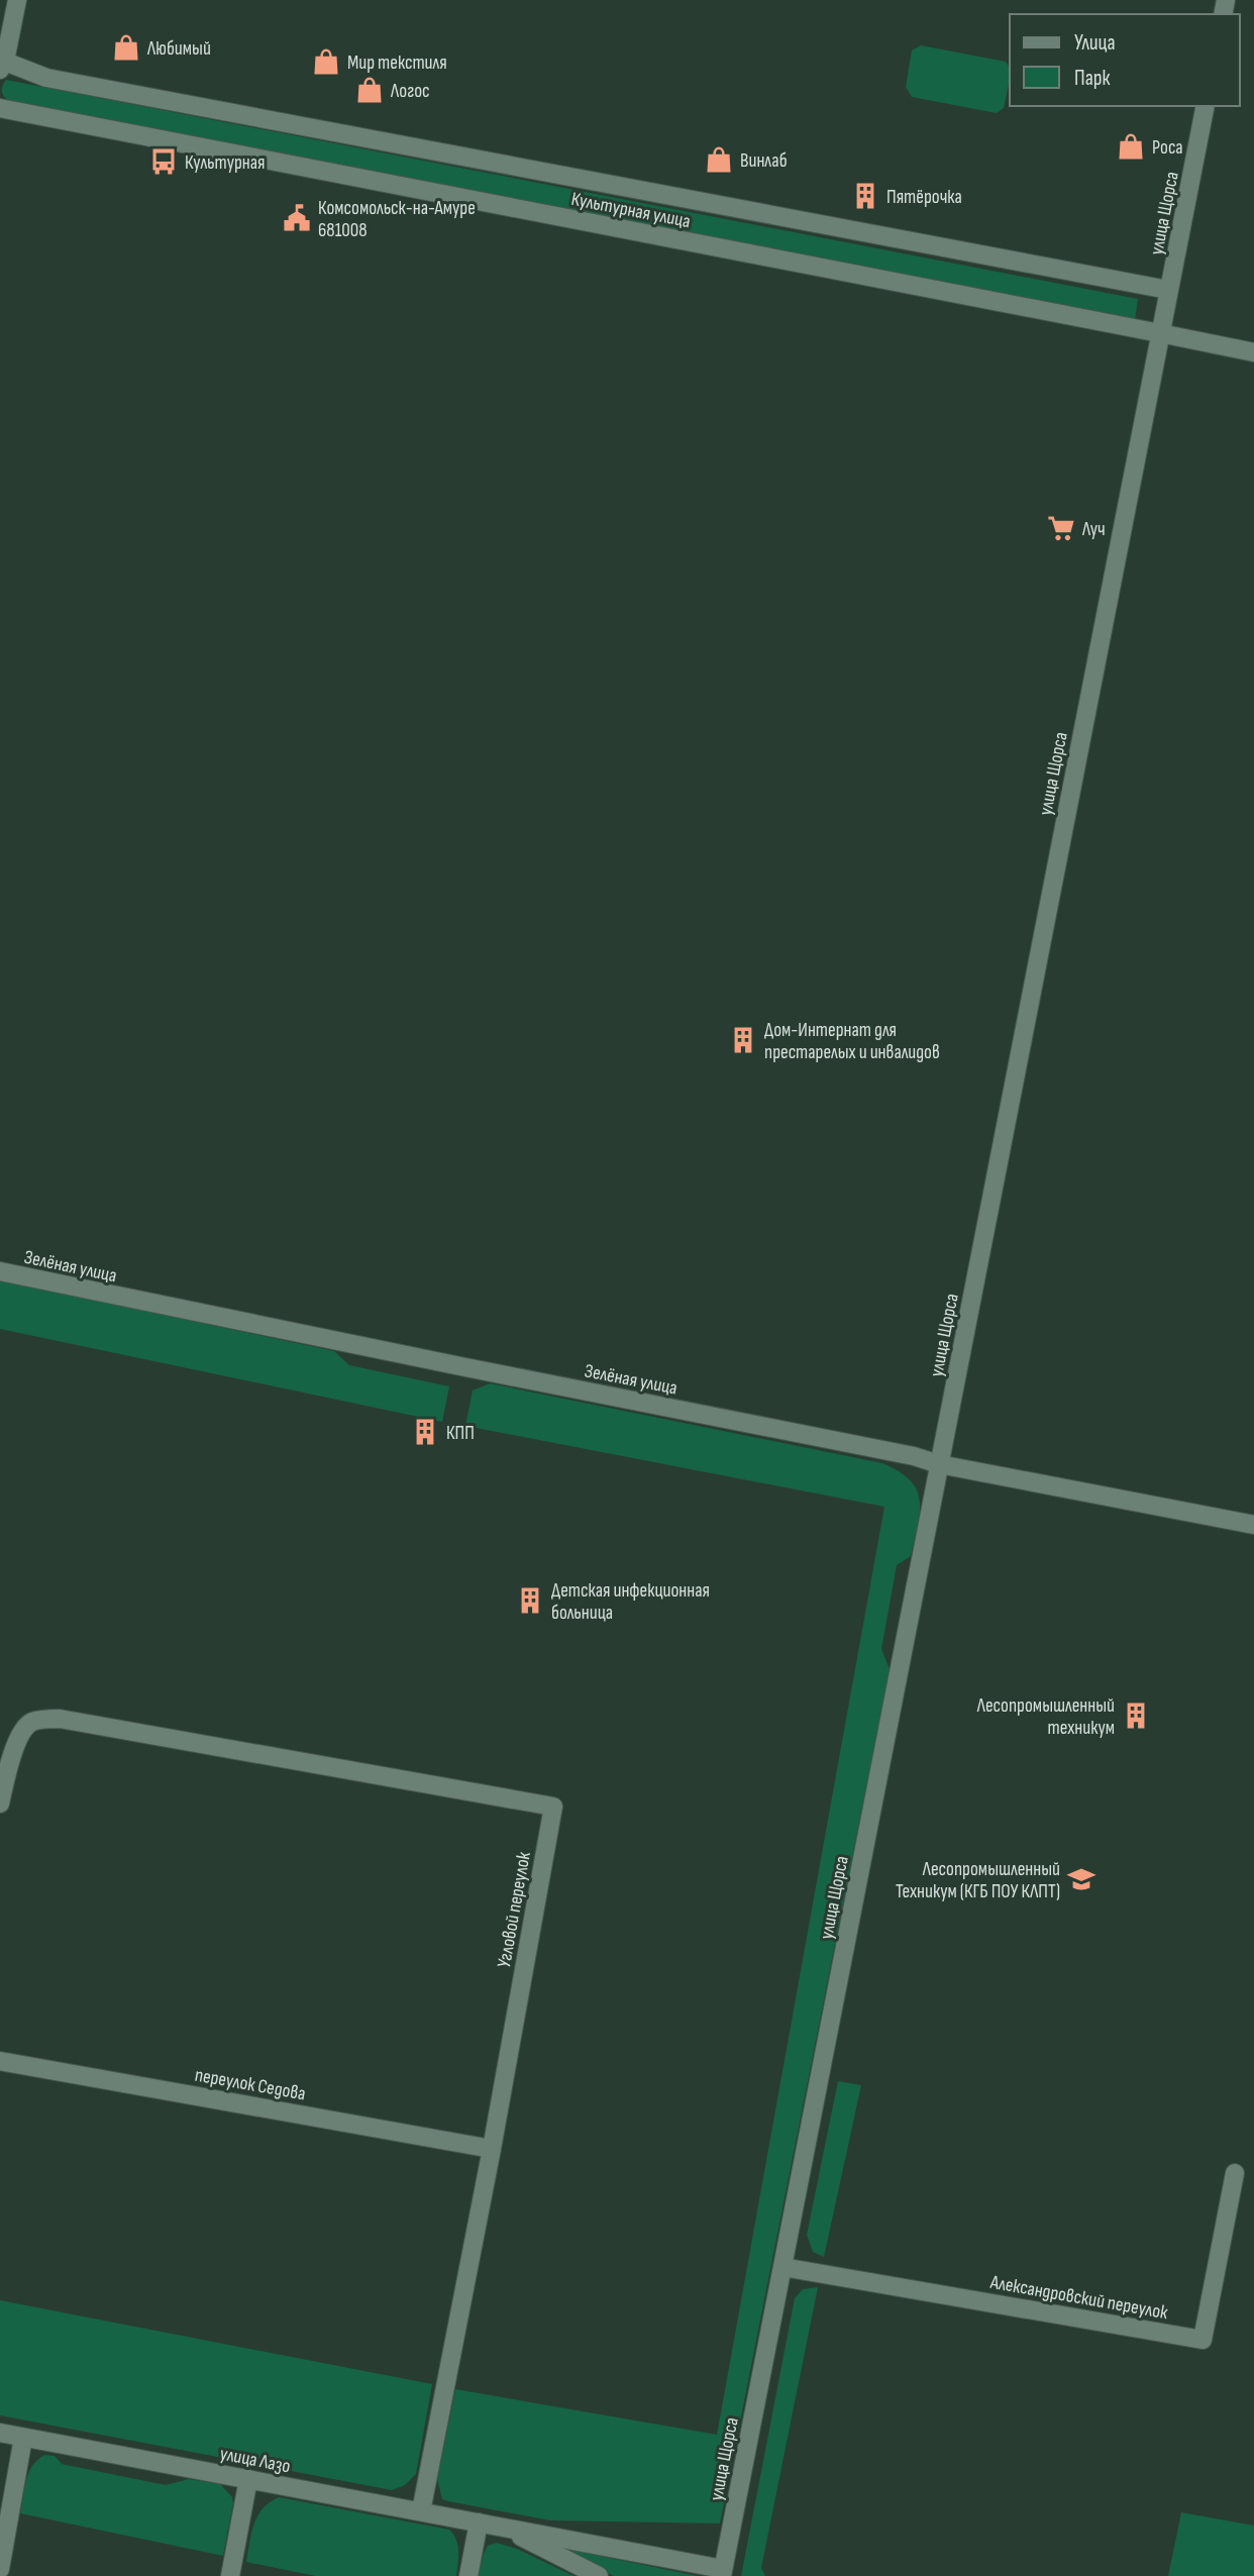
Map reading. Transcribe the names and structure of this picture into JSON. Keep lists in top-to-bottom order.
{
  "streets": {
    "street": [
      "Культурная улица",
      "улица Щорса",
      "Зелёная улица",
      "Угловой переулок",
      "переулок Седова",
      "Александровский переулок",
      "улица Лазо"
    ]
  },
  "crossings": [
    ["Культурная улица", "улица Щорса"],
    ["улица Щорса", "Зелёная улица"],
    ["улица Щорса", "Александровский переулок"],
    ["улица Щорса", "улица Лазо"],
    ["Угловой переулок", "переулок Седова"],
    ["Угловой переулок", "улица Лазо"]
  ],
  "places": {
    "shop": [
      "Любимый",
      "Мир текстиля",
      "Логос",
      "Роса",
      "Винлаб"
    ],
    "bus stop": ["Культурная"],
    "building": [
      "Пятёрочка",
      "Дом-Интернат для престарелых и инвалидов",
      "КПП",
      "Детская инфекционная больница",
      "Лесопромышленный техникум"
    ],
    "public building": ["Комсомольск-на-Амуре 681008"],
    "supermarket": ["Луч"],
    "school or university": ["Лесопромышленный Техникум (КГБ ПОУ КЛПТ)"]
  },
  "legend": ["Улица", "Парк"]
}
